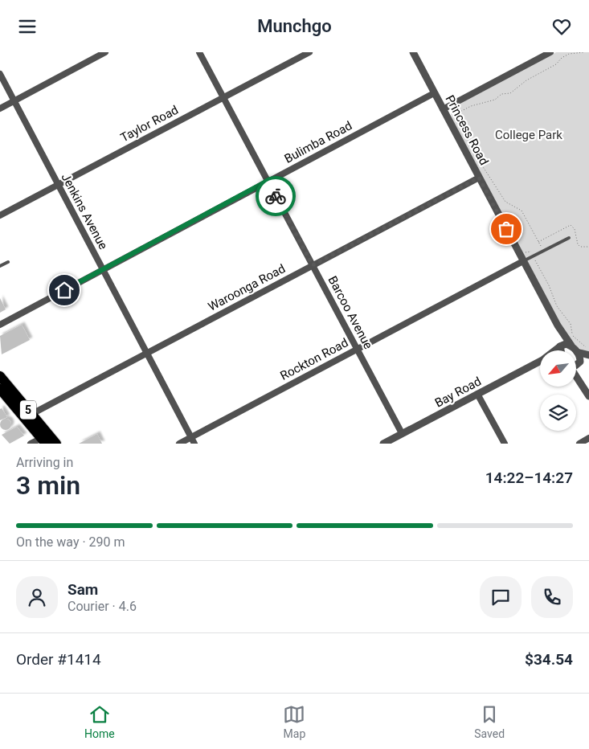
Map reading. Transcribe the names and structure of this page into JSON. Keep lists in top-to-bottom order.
{
  "streets": {
    "highway": ["5"],
    "street": [
      "Taylor Road",
      "Princess Road",
      "Bulimba Road",
      "Jenkins Avenue",
      "Waroonga Road",
      "Barcoo Avenue",
      "Rockton Road",
      "Bay Road"
    ]
  },
  "crossings": [
    ["Taylor Road", "Jenkins Avenue"],
    ["Taylor Road", "Barcoo Avenue"],
    ["Princess Road", "Bulimba Road"],
    ["Princess Road", "Waroonga Road"],
    ["Princess Road", "Rockton Road"],
    ["Princess Road", "Bay Road"],
    ["Bulimba Road", "Jenkins Avenue"],
    ["Bulimba Road", "Barcoo Avenue"],
    ["Jenkins Avenue", "Waroonga Road"],
    ["Jenkins Avenue", "Rockton Road"],
    ["Waroonga Road", "Barcoo Avenue"],
    ["Waroonga Road", "5"],
    ["Barcoo Avenue", "Rockton Road"],
    ["Barcoo Avenue", "Bay Road"]
  ],
  "parks": ["College Park"],
  "north": "bottom left",
  "page": {
    "header": "Munchgo",
    "heading": ["3 min", "Arriving in", "14:22–14:27"],
    "panel": [
      "Sam",
      "Courier · 4.6",
      "Order #1414",
      "$34.54"
    ],
    "bar": "On the way · 290 m",
    "tabs": ["Home", "Map", "Saved"]
  }
}
